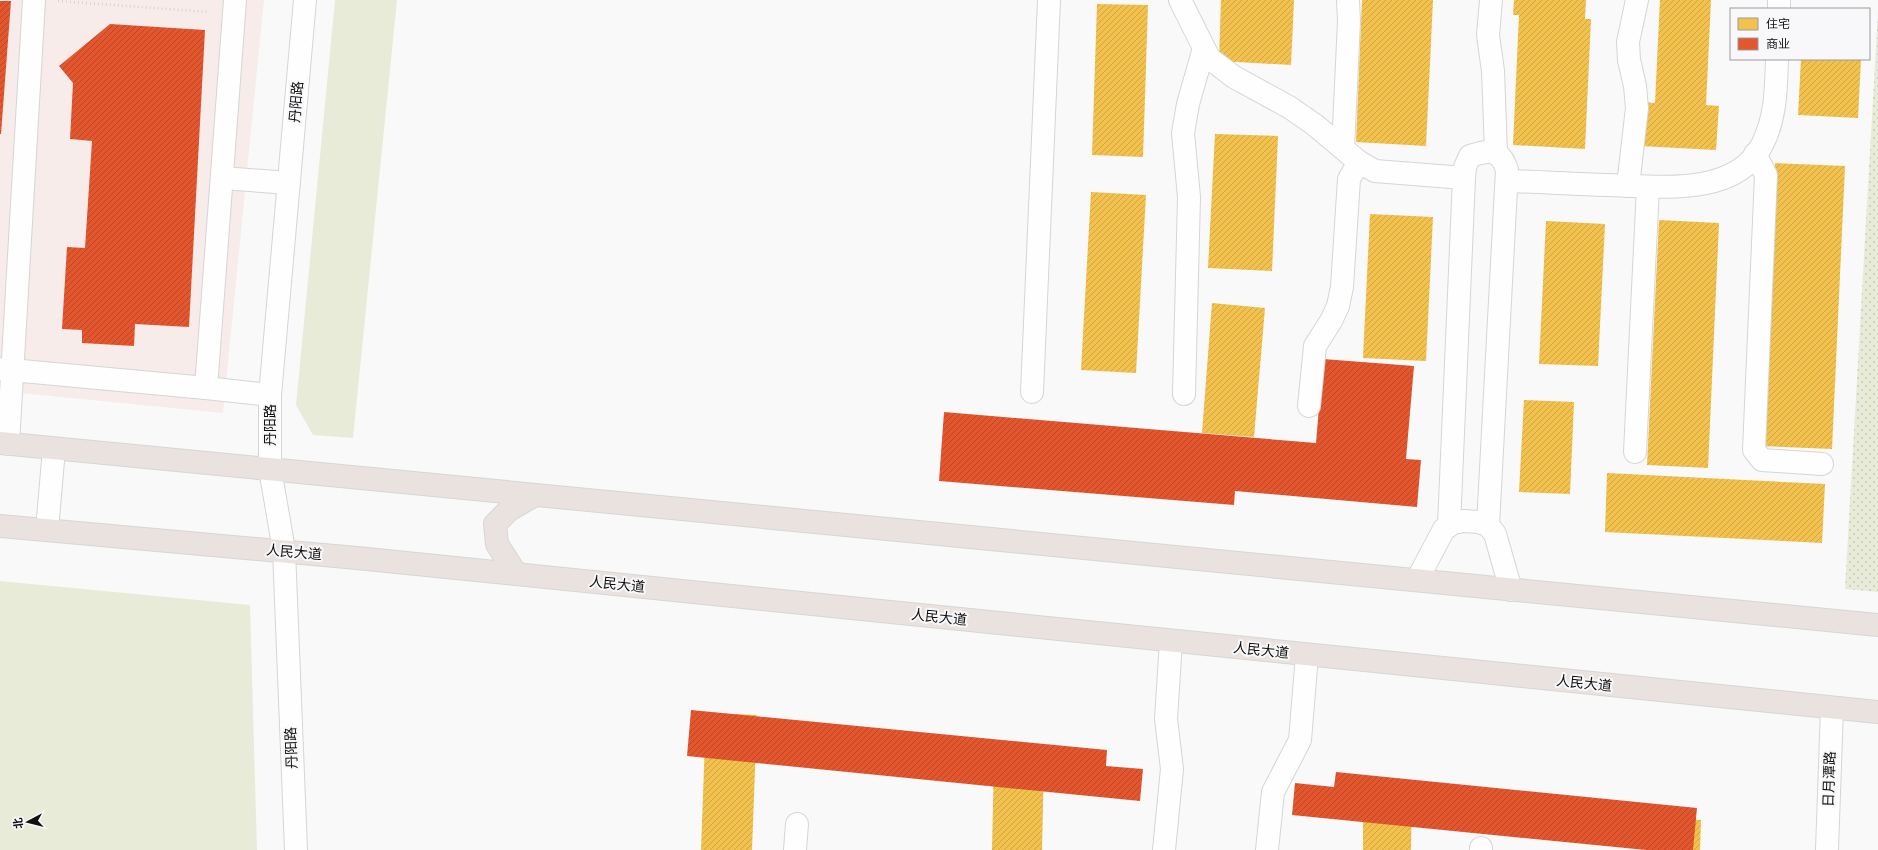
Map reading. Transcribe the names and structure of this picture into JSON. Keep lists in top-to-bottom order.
{
  "streets": {
    "main road": ["人民大道"],
    "street": ["丹阳路", "日月潭路"]
  },
  "crossings": [
    ["丹阳路", "人民大道"],
    ["人民大道", "日月潭路"]
  ],
  "legend": ["住宅", "商业"],
  "north": "left"
}
